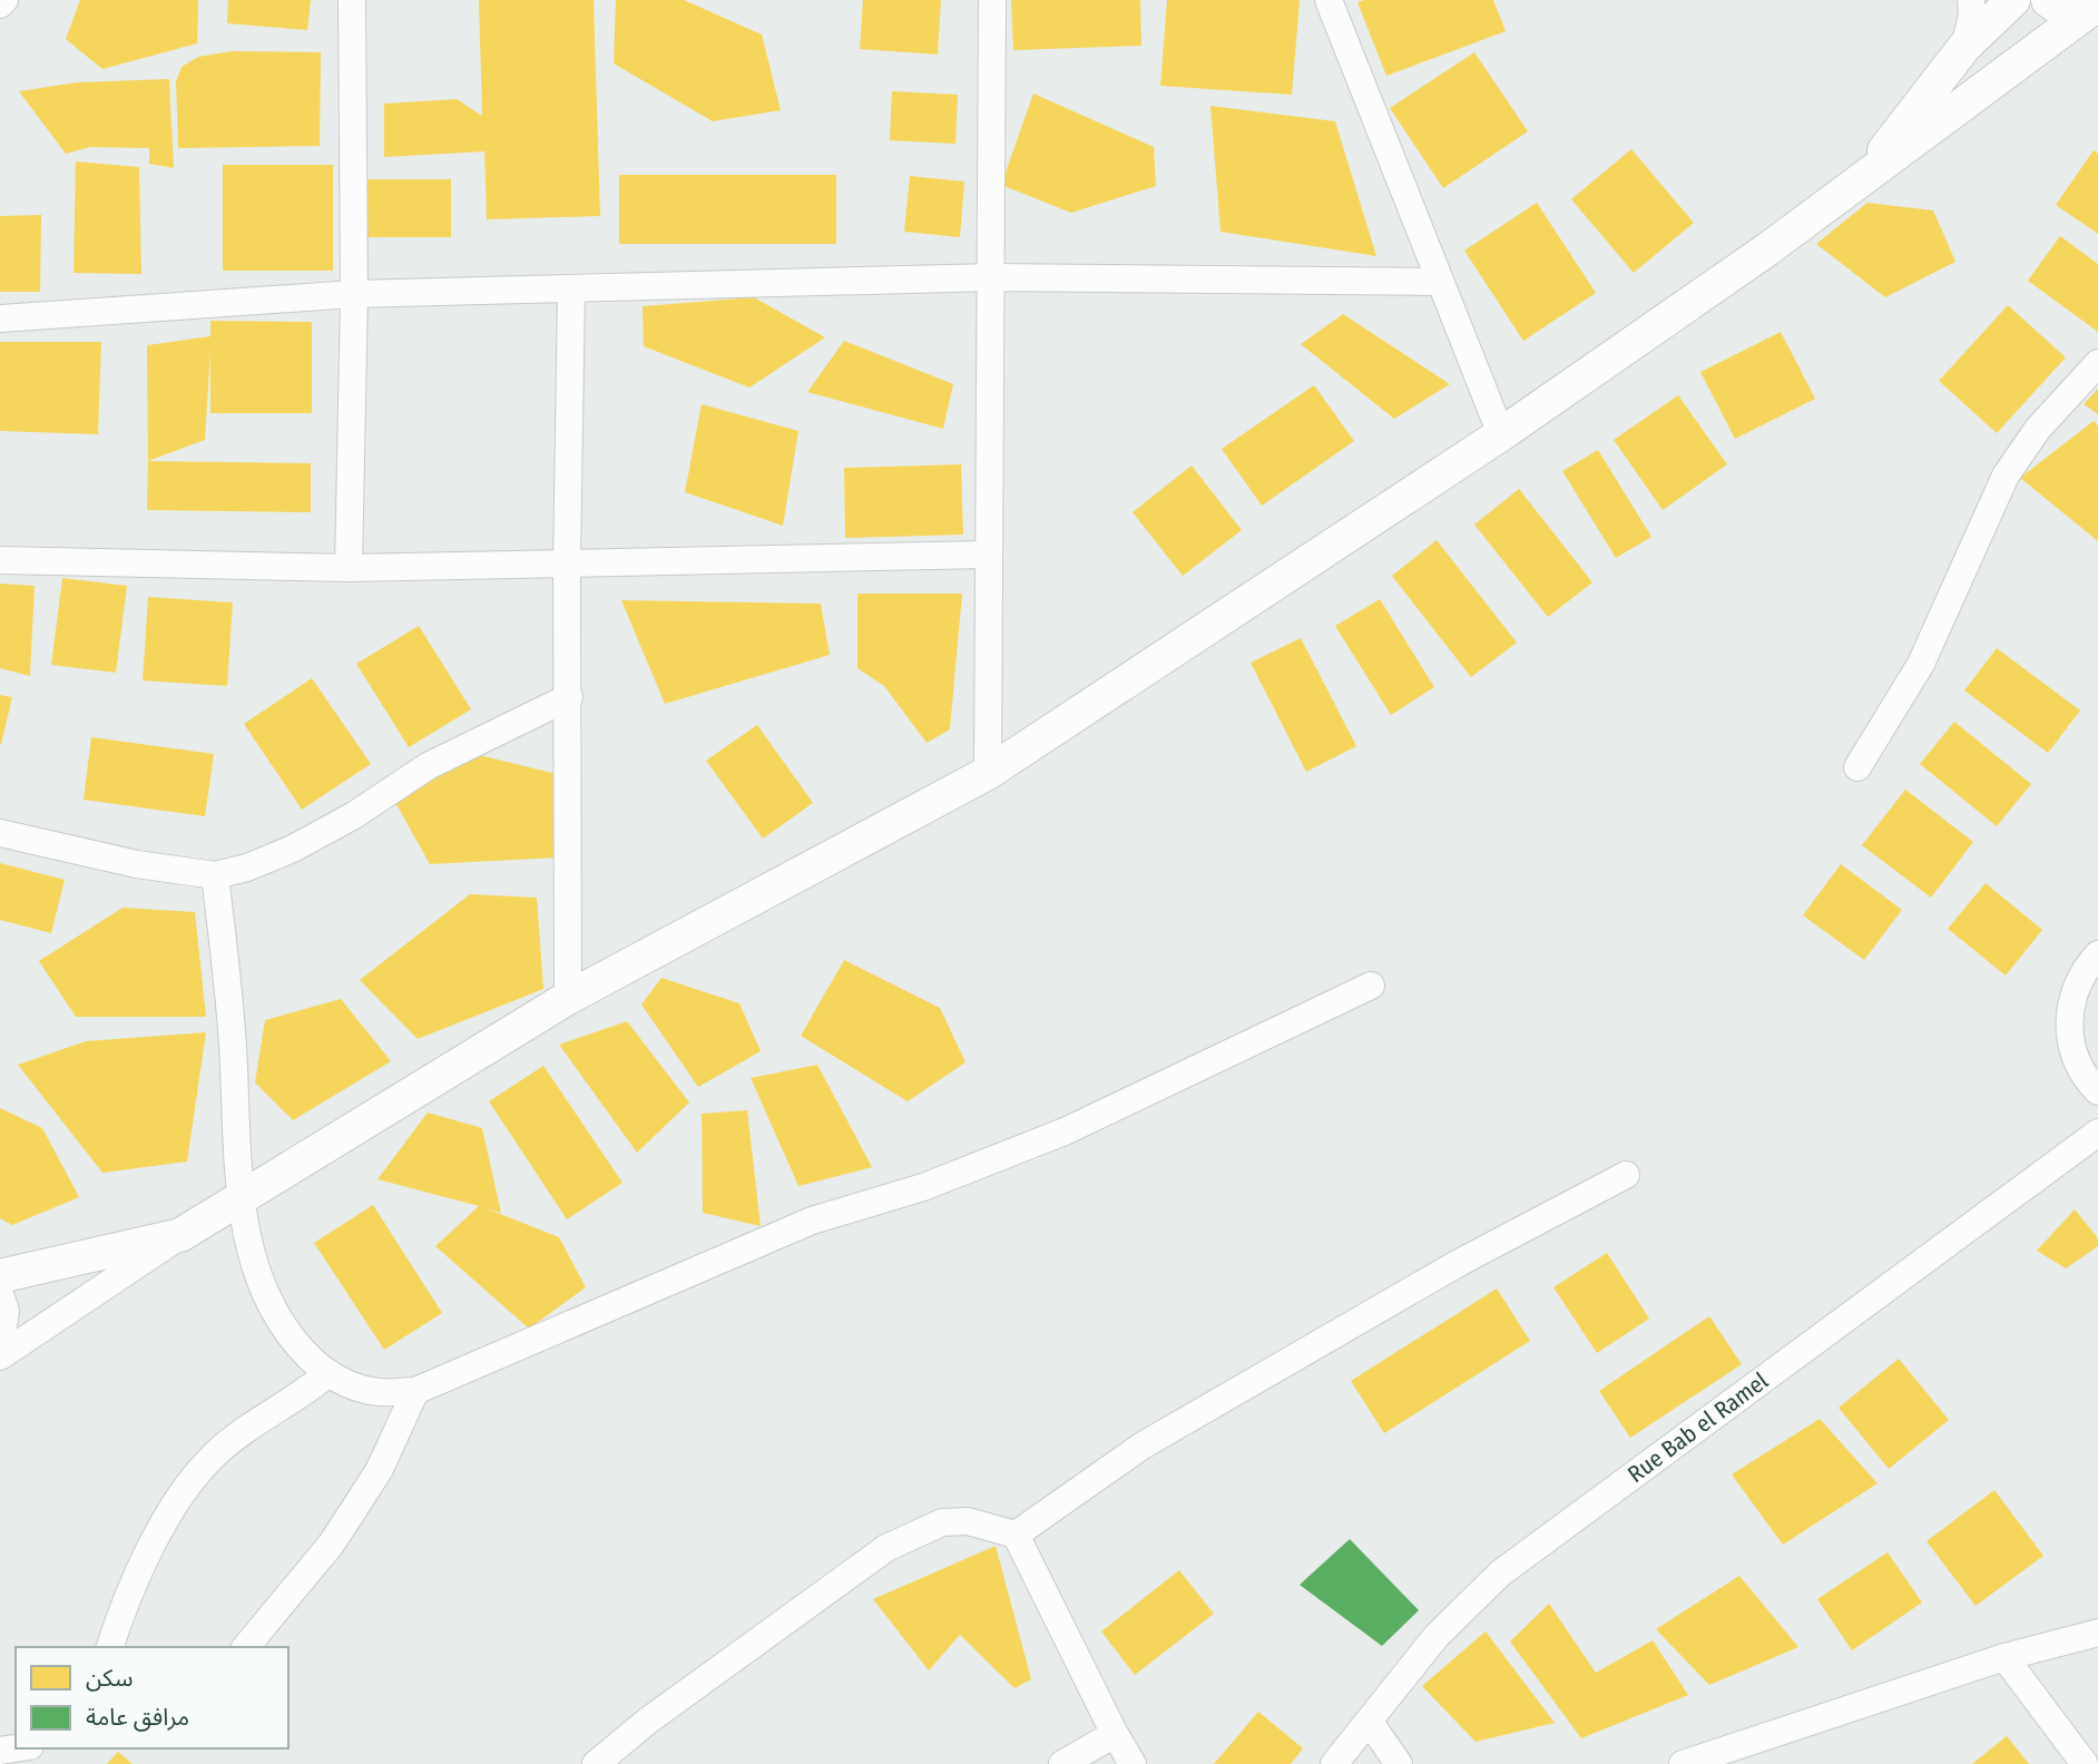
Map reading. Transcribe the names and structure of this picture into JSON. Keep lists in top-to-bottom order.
{
  "streets": {
    "street": ["Rue Bab el Ramel"]
  },
  "legend": ["سكن", "مرافق عامة"]
}
